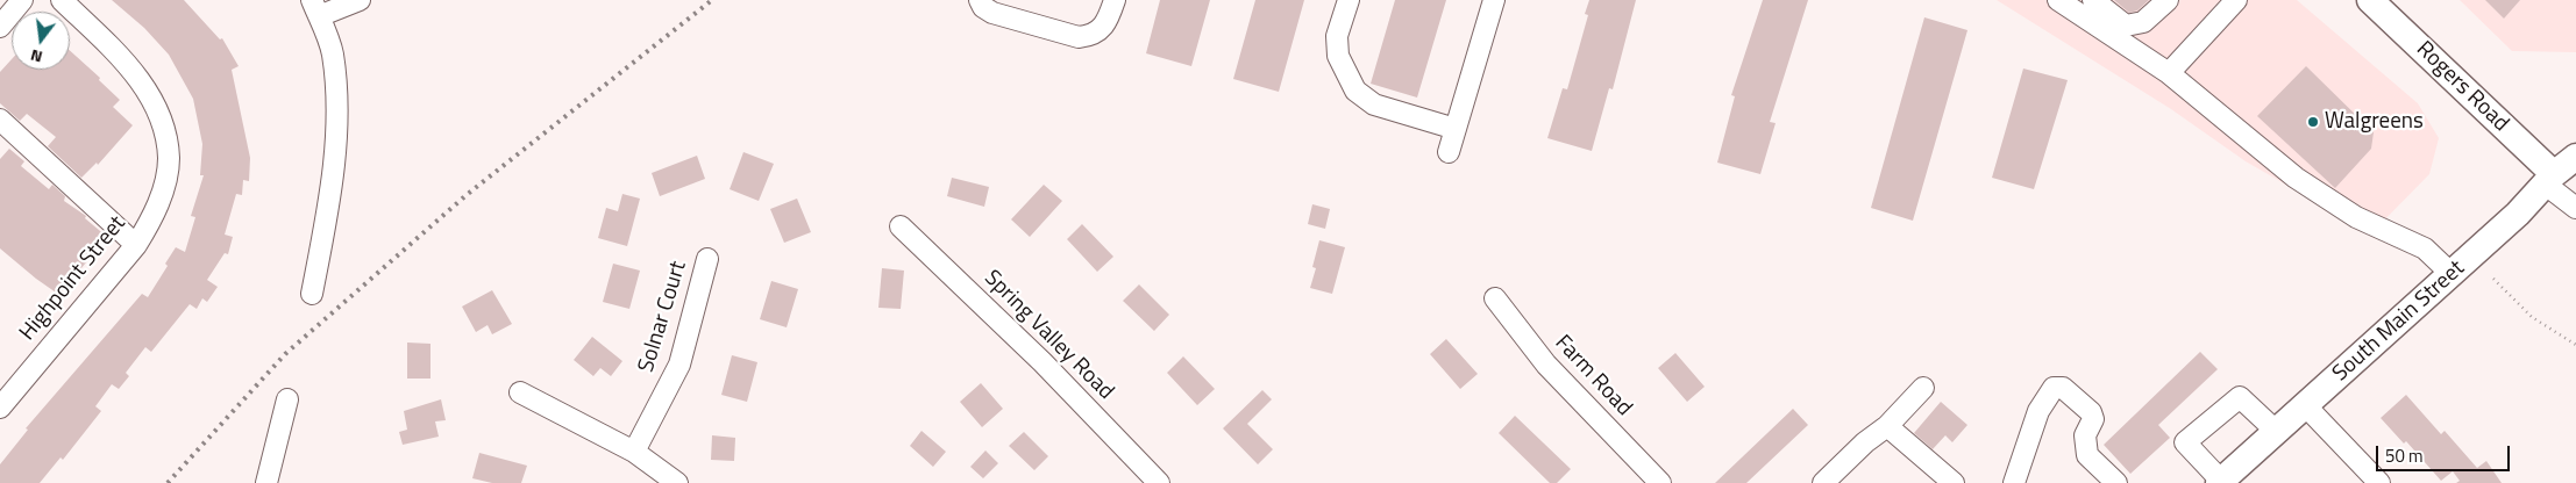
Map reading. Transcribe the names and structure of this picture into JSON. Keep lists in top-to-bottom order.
{
  "streets": {
    "main road": ["Rogers Road", "South Main Street"],
    "street": [
      "Highpoint Street",
      "Solnar Court",
      "Spring Valley Road",
      "Farm Road"
    ]
  },
  "crossings": [
    ["Rogers Road", "South Main Street"]
  ],
  "places": ["Walgreens"],
  "scale_bar": "50 m",
  "north": "bottom"
}
